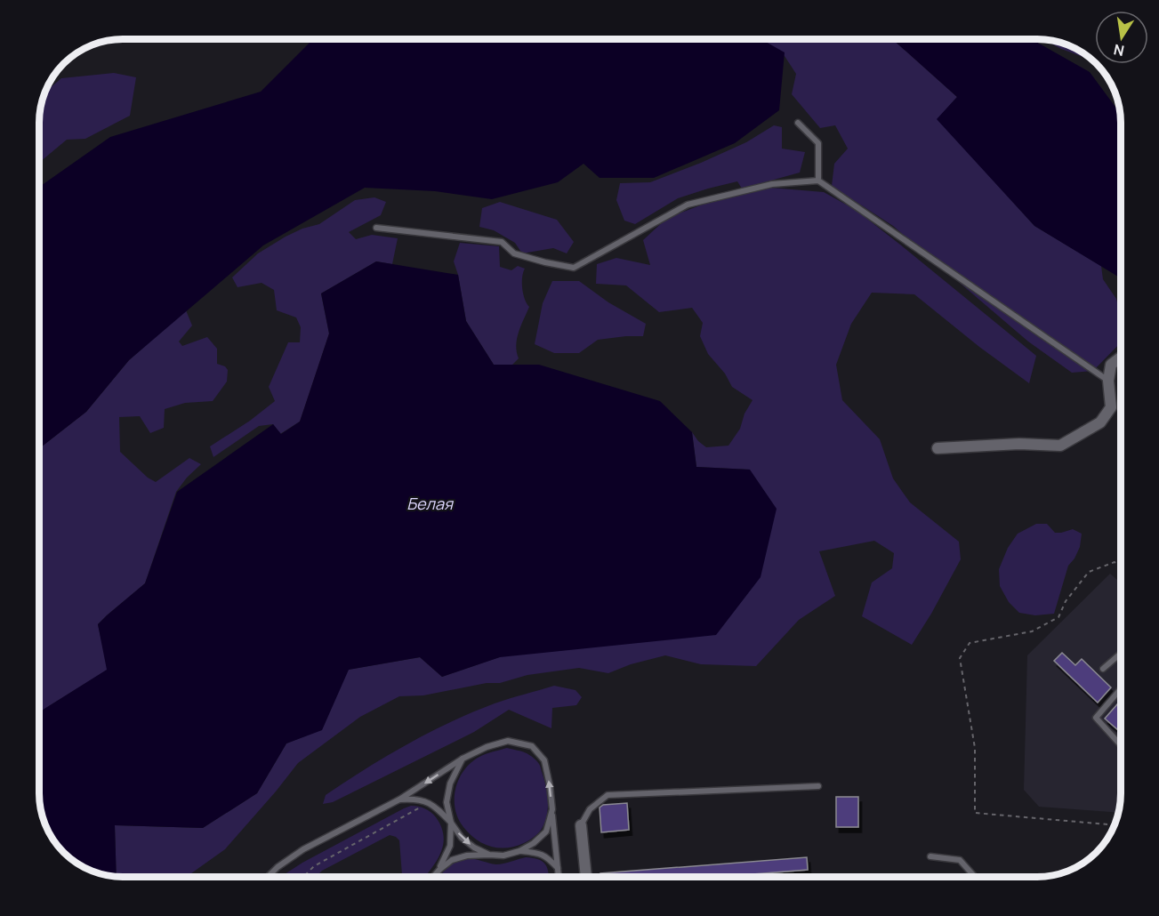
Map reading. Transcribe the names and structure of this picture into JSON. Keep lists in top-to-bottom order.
{
  "water": ["Белая"],
  "north": "bottom"
}
